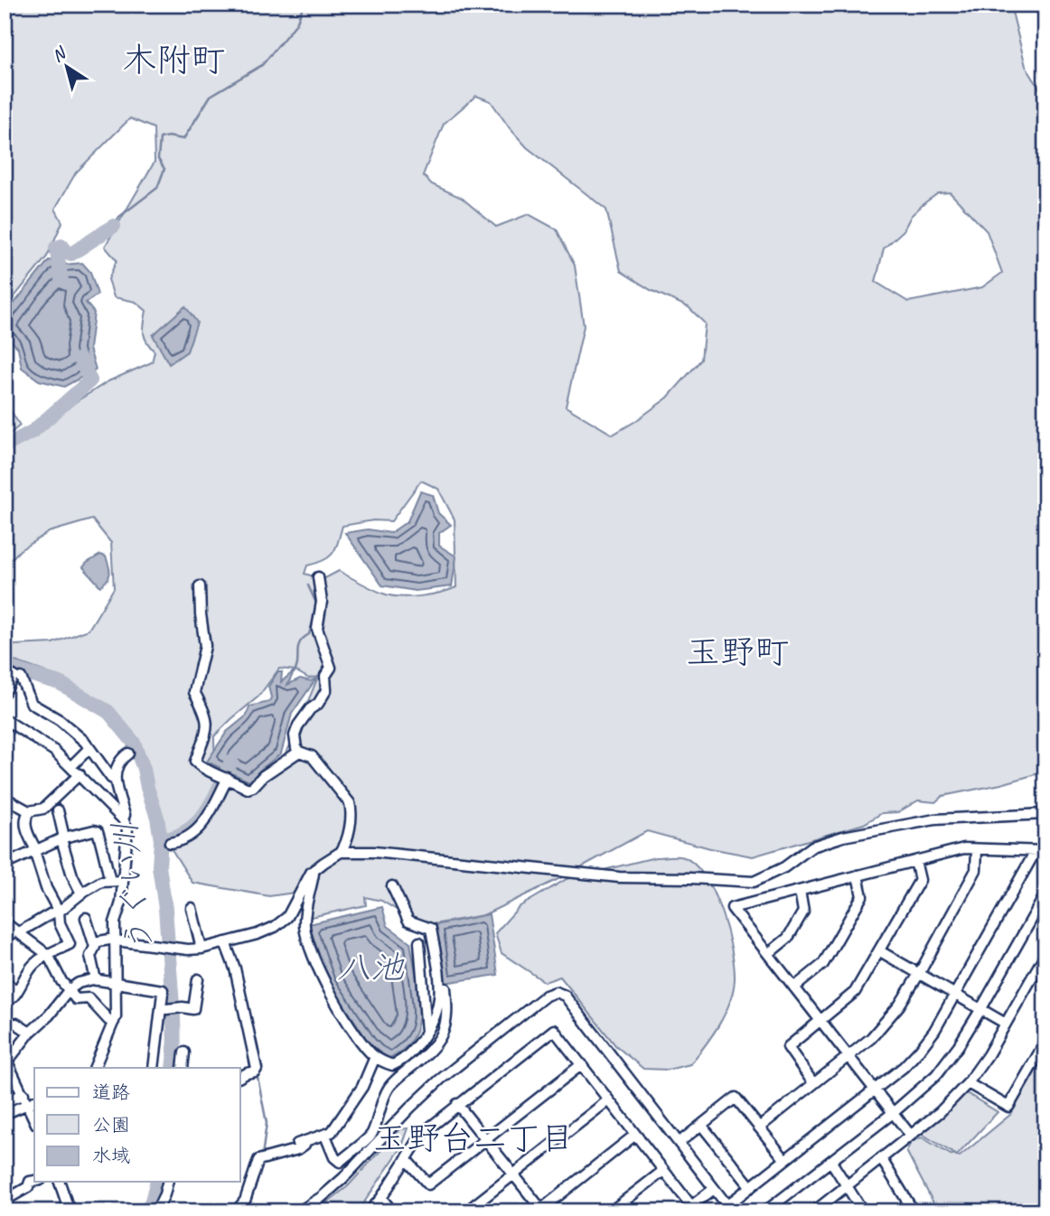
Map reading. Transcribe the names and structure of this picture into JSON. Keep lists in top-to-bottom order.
{
  "districts": ["木附町", "玉野町", "玉野台二丁目"],
  "water": ["うぐい川", "八池"],
  "legend": ["道路", "公園", "水域"],
  "north": "top left"
}
